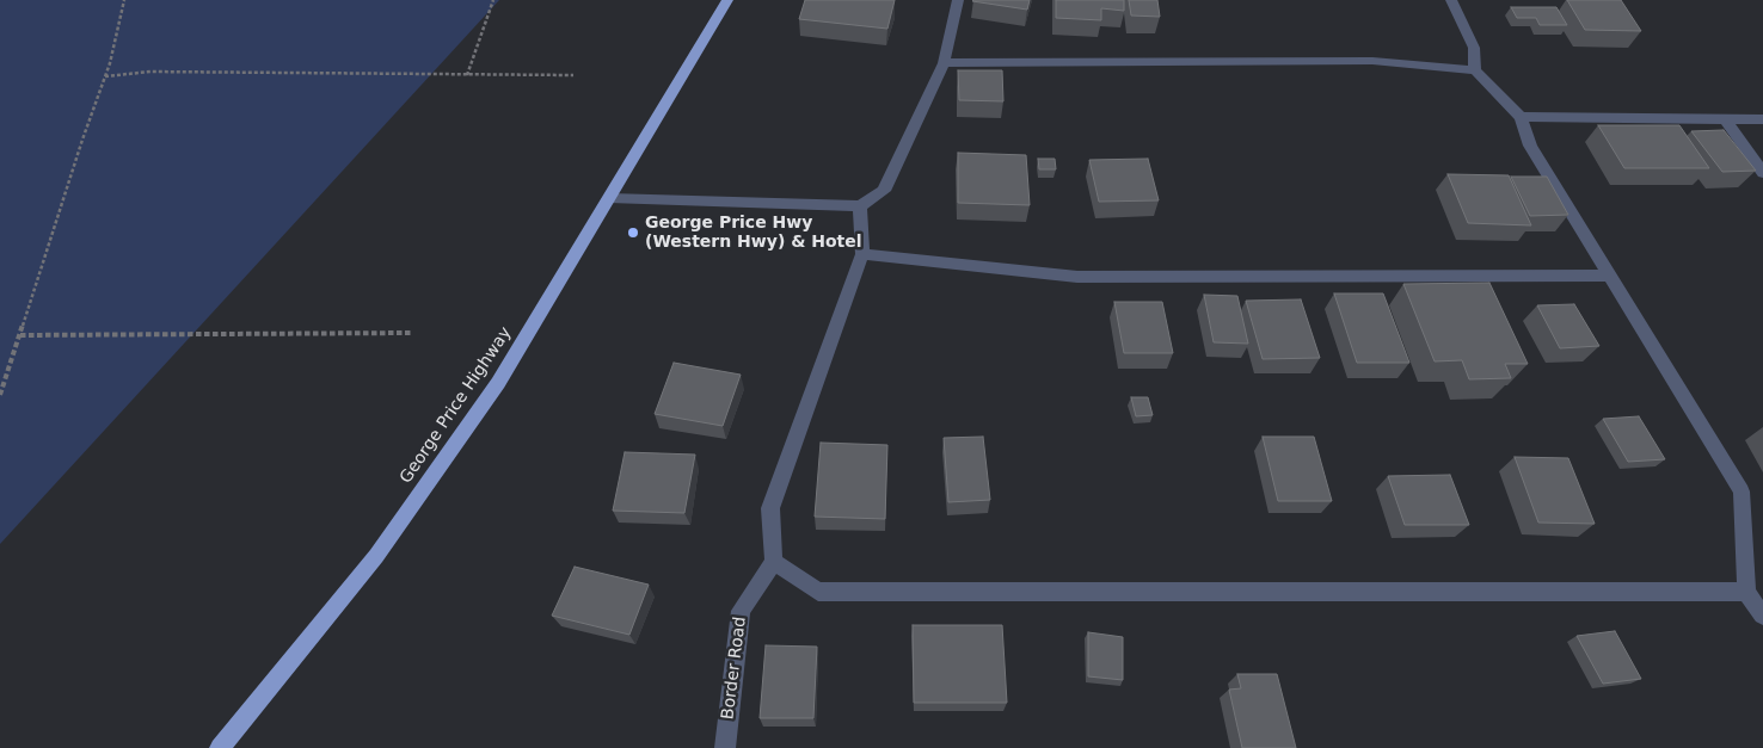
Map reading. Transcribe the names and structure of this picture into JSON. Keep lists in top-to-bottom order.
{
  "streets": {
    "highway": ["George Price Highway"],
    "street": ["Border Road"]
  },
  "places": ["George Price Hwy (Western Hwy) & Hotel"]
}
